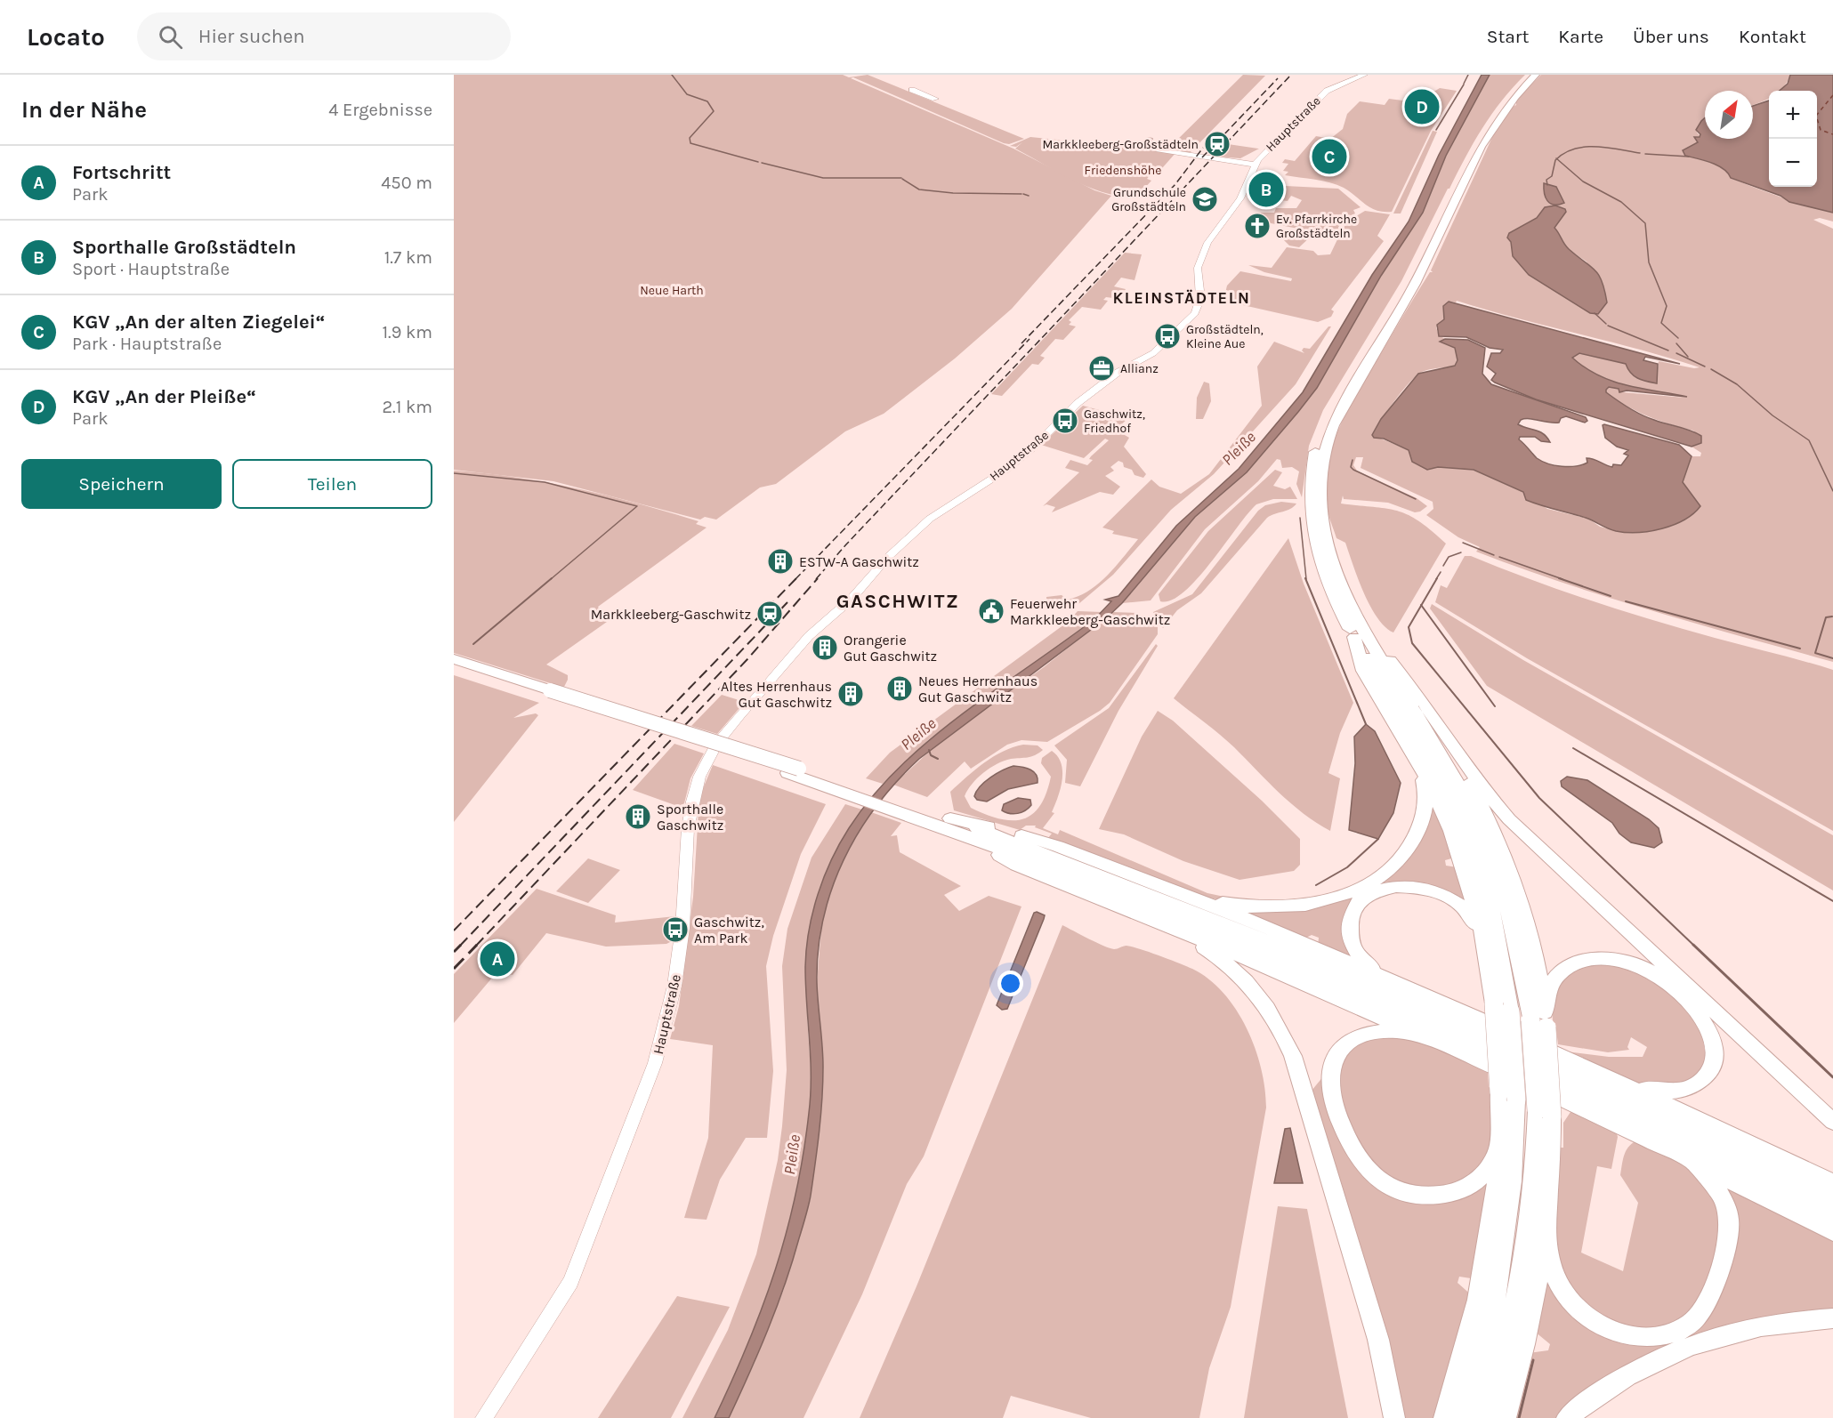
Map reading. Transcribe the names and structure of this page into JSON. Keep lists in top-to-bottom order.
{
  "streets": {
    "main road": ["Hauptstraße"]
  },
  "districts": ["KLEINSTÄDTELN", "GASCHWITZ"],
  "water": ["Pleiße"],
  "parks": ["Friedenshöhe", "Neue Harth"],
  "places": {
    "station": ["Markkleeberg-Großstädteln", "Markkleeberg-Gaschwitz"],
    "school or university": ["Grundschule Großstädteln"],
    "church": ["Ev. Pfarrkirche Großstädteln"],
    "bus stop": ["Großstädteln, Kleine Aue", "Gaschwitz, Friedhof", "Gaschwitz, Am Park"],
    "office": ["Allianz"],
    "building": [
      "ESTW-A Gaschwitz",
      "Orangerie Gut Gaschwitz",
      "Neues Herrenhaus Gut Gaschwitz",
      "Altes Herrenhaus Gut Gaschwitz",
      "Sporthalle Gaschwitz"
    ],
    "public building": ["Feuerwehr Markkleeberg-Gaschwitz"]
  },
  "north": "top right",
  "page": {
    "header": "Locato",
    "search": "Hier suchen",
    "nav": [
      "Start",
      "Karte",
      "Über uns",
      "Kontakt"
    ],
    "heading": ["In der Nähe", "4 Ergebnisse"],
    "pins": [
      "D",
      "C",
      "B",
      "A"
    ],
    "map_buttons": ["+", "−"],
    "list": [
      {
        "mark": "A",
        "name": "Fortschritt",
        "note": "Park",
        "value": "450 m"
      },
      {
        "mark": "B",
        "name": "Sporthalle Großstädteln",
        "note": "Sport · Hauptstraße",
        "value": "1.7 km"
      },
      {
        "mark": "C",
        "name": "KGV „An der alten Ziegelei“",
        "note": "Park · Hauptstraße",
        "value": "1.9 km"
      },
      {
        "mark": "D",
        "name": "KGV „An der Pleiße“",
        "note": "Park",
        "value": "2.1 km"
      }
    ],
    "buttons": ["Speichern", "Teilen"]
  }
}
